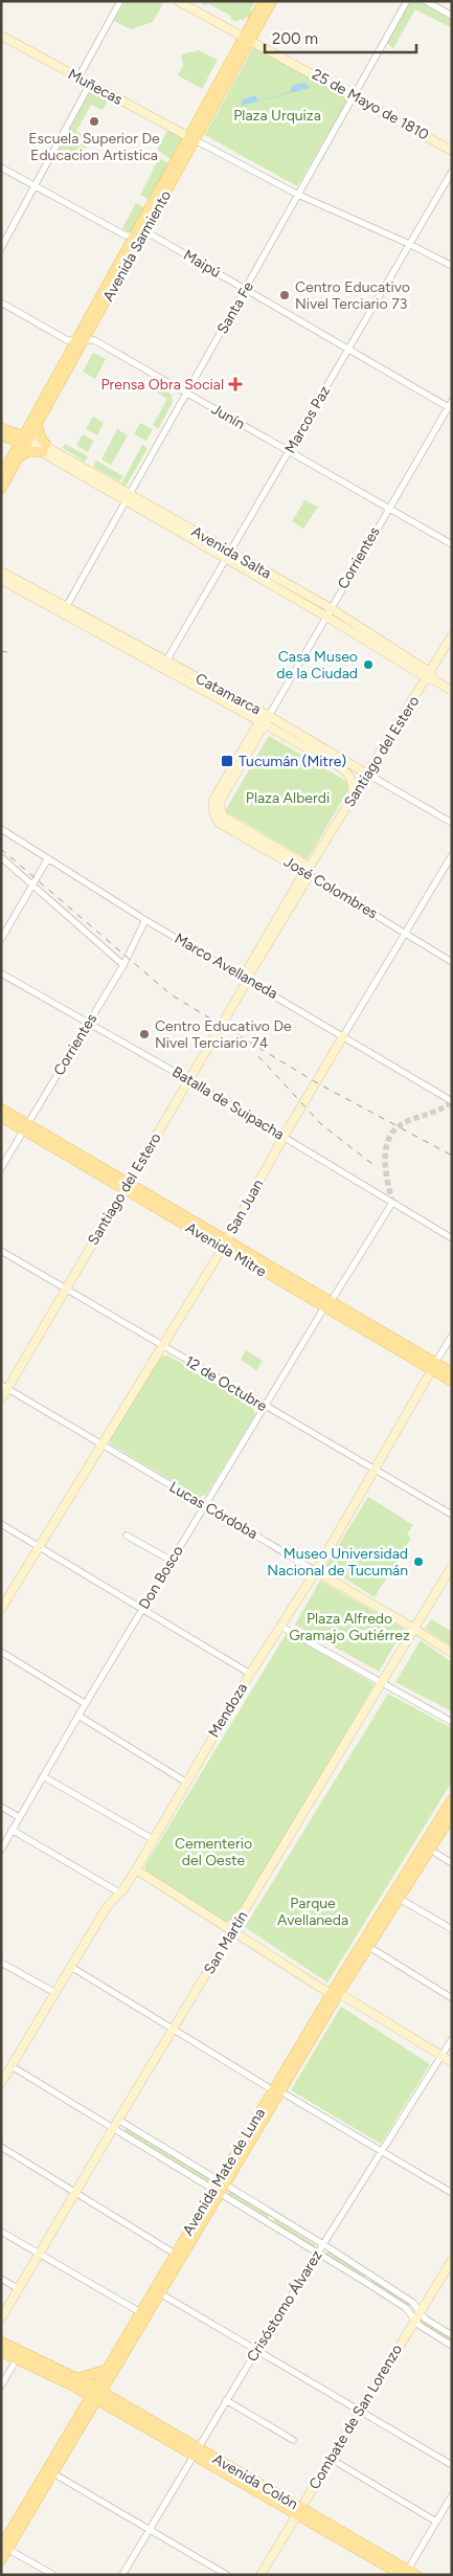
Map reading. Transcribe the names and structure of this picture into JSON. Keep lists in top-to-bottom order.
{
  "streets": {
    "main road": [
      "Avenida Sarmiento",
      "Avenida Mitre",
      "Avenida Mate de Luna",
      "Avenida Colón"
    ],
    "street": [
      "Muñecas",
      "25 de Mayo de 1810",
      "Maipú",
      "Santa Fe",
      "Junín",
      "Marcos Paz",
      "Avenida Salta",
      "Corrientes",
      "Catamarca",
      "Santiago del Estero",
      "José Colombres",
      "Marco Avellaneda",
      "Batalla de Suipacha",
      "San Juan",
      "12 de Octubre",
      "Lucas Córdoba",
      "Don Bosco",
      "Mendoza",
      "San Martín",
      "Crisóstomo Álvarez",
      "Combate de San Lorenzo"
    ]
  },
  "crossings": [
    ["Muñecas", "Avenida Sarmiento"],
    ["25 de Mayo de 1810", "Avenida Sarmiento"],
    ["25 de Mayo de 1810", "Santa Fe"],
    ["Avenida Sarmiento", "Maipú"],
    ["Avenida Sarmiento", "Junín"],
    ["Avenida Sarmiento", "Avenida Salta"],
    ["Maipú", "Santa Fe"],
    ["Maipú", "Marcos Paz"],
    ["Maipú", "Corrientes"],
    ["Santa Fe", "Junín"],
    ["Santa Fe", "Avenida Salta"],
    ["Santa Fe", "Catamarca"],
    ["Junín", "Marcos Paz"],
    ["Junín", "Corrientes"],
    ["Marcos Paz", "Avenida Salta"],
    ["Marcos Paz", "Catamarca"],
    ["Avenida Salta", "Corrientes"],
    ["Avenida Salta", "Santiago del Estero"],
    ["Corrientes", "Catamarca"],
    ["Corrientes", "José Colombres"],
    ["Corrientes", "Marco Avellaneda"],
    ["Corrientes", "Batalla de Suipacha"],
    ["Corrientes", "Avenida Mitre"],
    ["Catamarca", "Santiago del Estero"],
    ["Santiago del Estero", "José Colombres"],
    ["Santiago del Estero", "Marco Avellaneda"],
    ["Santiago del Estero", "Batalla de Suipacha"],
    ["Santiago del Estero", "Avenida Mitre"],
    ["Santiago del Estero", "12 de Octubre"],
    ["Santiago del Estero", "Lucas Córdoba"],
    ["José Colombres", "San Juan"],
    ["Marco Avellaneda", "San Juan"],
    ["Batalla de Suipacha", "San Juan"],
    ["Batalla de Suipacha", "Don Bosco"],
    ["San Juan", "Avenida Mitre"],
    ["San Juan", "12 de Octubre"],
    ["San Juan", "Lucas Córdoba"],
    ["Avenida Mitre", "Don Bosco"],
    ["Avenida Mitre", "Mendoza"],
    ["12 de Octubre", "Don Bosco"],
    ["12 de Octubre", "Mendoza"],
    ["Lucas Córdoba", "Don Bosco"],
    ["Lucas Córdoba", "Mendoza"],
    ["Lucas Córdoba", "San Martín"],
    ["Avenida Mate de Luna", "Avenida Colón"],
    ["Crisóstomo Álvarez", "Avenida Colón"],
    ["Combate de San Lorenzo", "Avenida Colón"]
  ],
  "parks": [
    "Plaza Urquiza",
    "Plaza Alberdi",
    "Plaza Alfredo Gramajo Gutiérrez",
    "Cementerio del Oeste",
    "Parque Avellaneda"
  ],
  "places": {
    "other": [
      "Escuela Superior De Educacion Artistica",
      "Centro Educativo Nivel Terciario 73",
      "Casa Museo de la Ciudad",
      "Centro Educativo De Nivel Terciario 74",
      "Museo Universidad Nacional de Tucumán"
    ],
    "health": ["Prensa Obra Social"],
    "transit": ["Tucumán (Mitre)"]
  },
  "scale_bar": "200 m"
}
